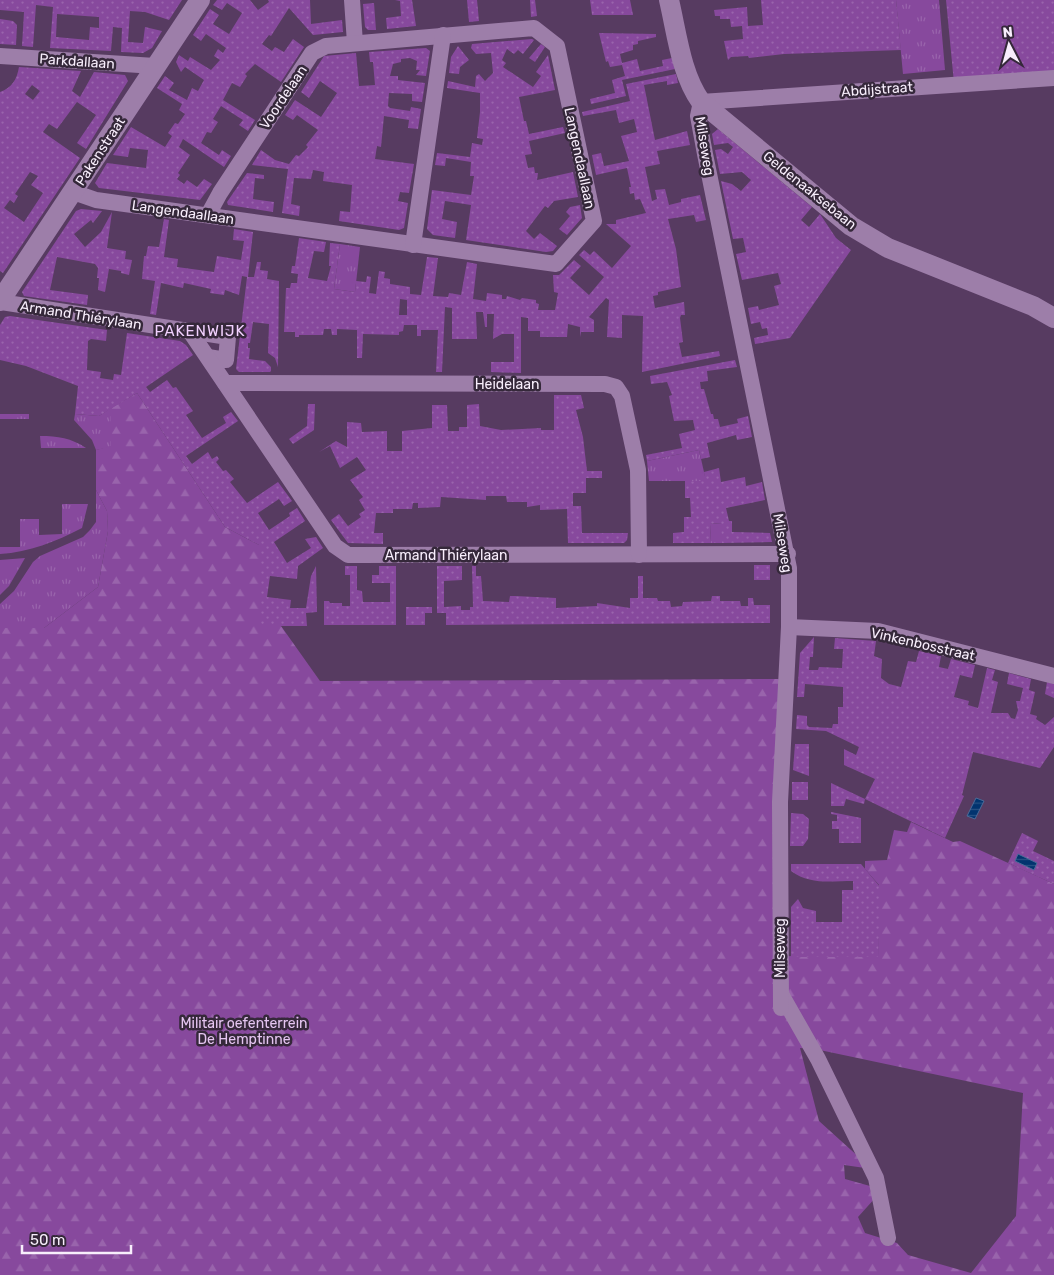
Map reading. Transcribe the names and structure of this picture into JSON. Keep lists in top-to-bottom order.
{
  "streets": {
    "street": [
      "Parkdallaan",
      "Abdijstraat",
      "Voordelaan",
      "Milseweg",
      "Pakenstraat",
      "Langendaallaan",
      "Geldenaaksebaan",
      "Armand Thiérylaan",
      "Heidelaan",
      "Vinkenbosstraat"
    ]
  },
  "crossings": [
    ["Parkdallaan", "Pakenstraat"],
    ["Abdijstraat", "Milseweg"],
    ["Abdijstraat", "Geldenaaksebaan"],
    ["Voordelaan", "Langendaallaan"],
    ["Milseweg", "Geldenaaksebaan"],
    ["Milseweg", "Armand Thiérylaan"],
    ["Milseweg", "Vinkenbosstraat"],
    ["Pakenstraat", "Langendaallaan"],
    ["Pakenstraat", "Armand Thiérylaan"],
    ["Armand Thiérylaan", "Heidelaan"]
  ],
  "districts": ["PAKENWIJK"],
  "parks": ["Militair oefenterrein De Hemptinne"],
  "scale_bar": "50 m",
  "north": "top"
}
